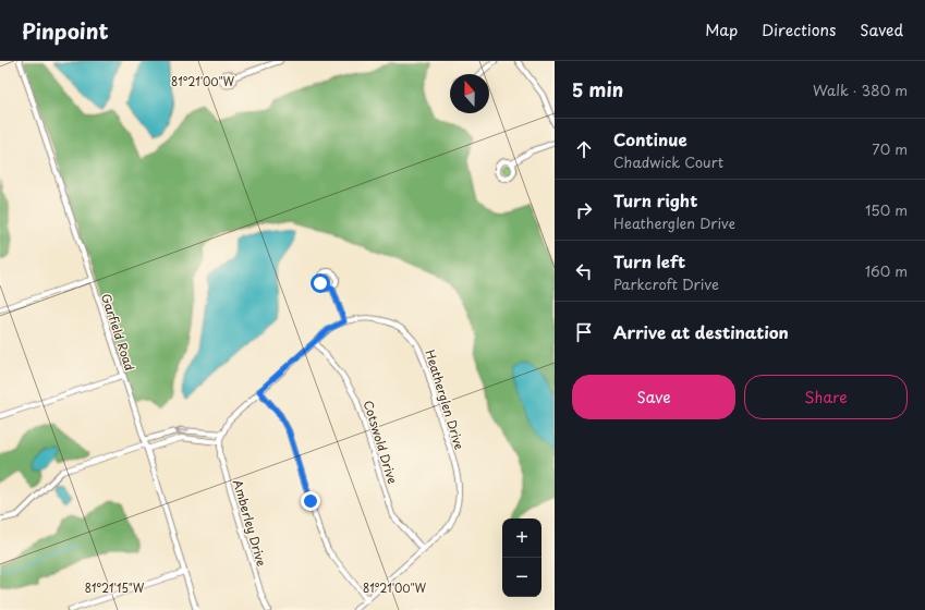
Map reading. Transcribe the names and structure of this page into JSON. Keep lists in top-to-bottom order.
{
  "streets": {
    "street": [
      "Garfield Road",
      "Heatherglen Drive",
      "Cotswold Drive",
      "Amberley Drive"
    ]
  },
  "crossings": [
    ["Heatherglen Drive", "Cotswold Drive"],
    ["Heatherglen Drive", "Amberley Drive"]
  ],
  "north": "top",
  "page": {
    "header": "Pinpoint",
    "nav": ["Map", "Directions", "Saved"],
    "heading": ["5 min", "Walk · 380 m"],
    "list": [
      ["Continue", "Chadwick Court", "70 m"],
      ["Turn right", "Heatherglen Drive", "150 m"],
      ["Turn left", "Parkcroft Drive", "160 m"],
      "Arrive at destination"
    ],
    "buttons": ["Save", "Share"],
    "map_buttons": ["+", "−"]
  },
  "coordinates": ["81°21'00\"W", "81°21'15\"W"]
}
